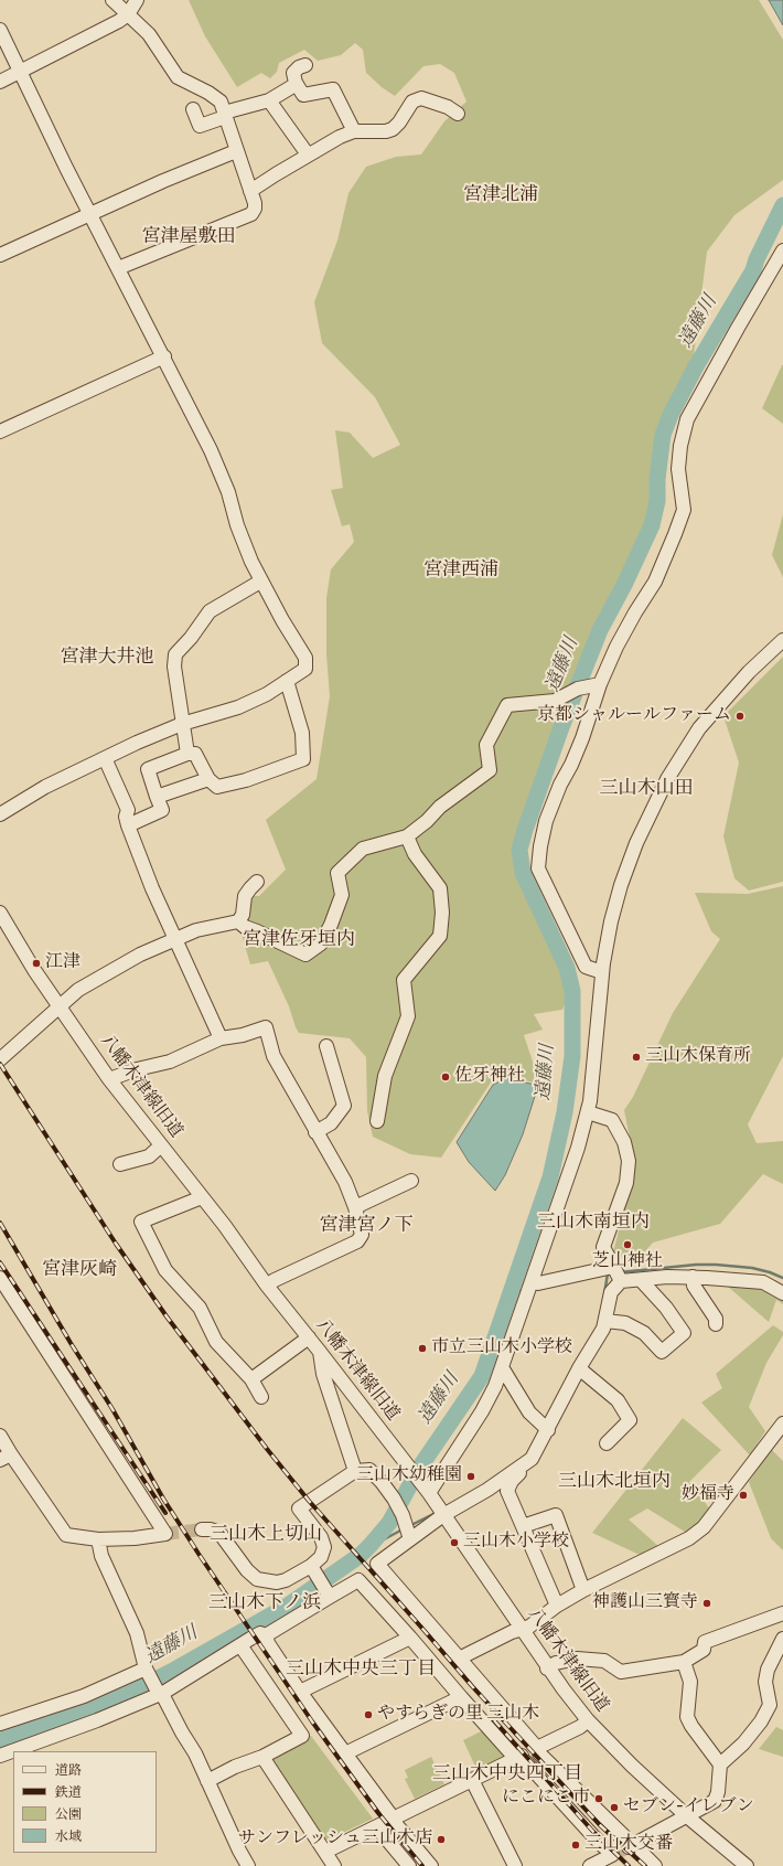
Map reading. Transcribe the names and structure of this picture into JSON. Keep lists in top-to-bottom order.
{
  "streets": {
    "street": ["八幡木津線旧道"]
  },
  "districts": [
    "宮津北浦",
    "宮津屋敷田",
    "宮津西浦",
    "宮津大井池",
    "三山木山田",
    "宮津佐牙垣内",
    "三山木南垣内",
    "宮津宮ノ下",
    "宮津灰崎",
    "三山木北垣内",
    "三山木上切山",
    "三山木下ノ浜",
    "三山木中央三丁目",
    "三山木中央四丁目"
  ],
  "water": ["遠藤川"],
  "places": [
    "京都シャルールファーム",
    "江津",
    "三山木保育所",
    "佐牙神社",
    "芝山神社",
    "市立三山木小学校",
    "三山木幼稚園",
    "妙福寺",
    "三山木小学校",
    "神護山三寳寺",
    "やすらぎの里 三山木",
    "にこにこ市",
    "セブン-イレブン",
    "サンフレッシュ三山木店",
    "三山木交番"
  ],
  "legend": [
    "道路",
    "鉄道",
    "公園",
    "水域"
  ]
}
